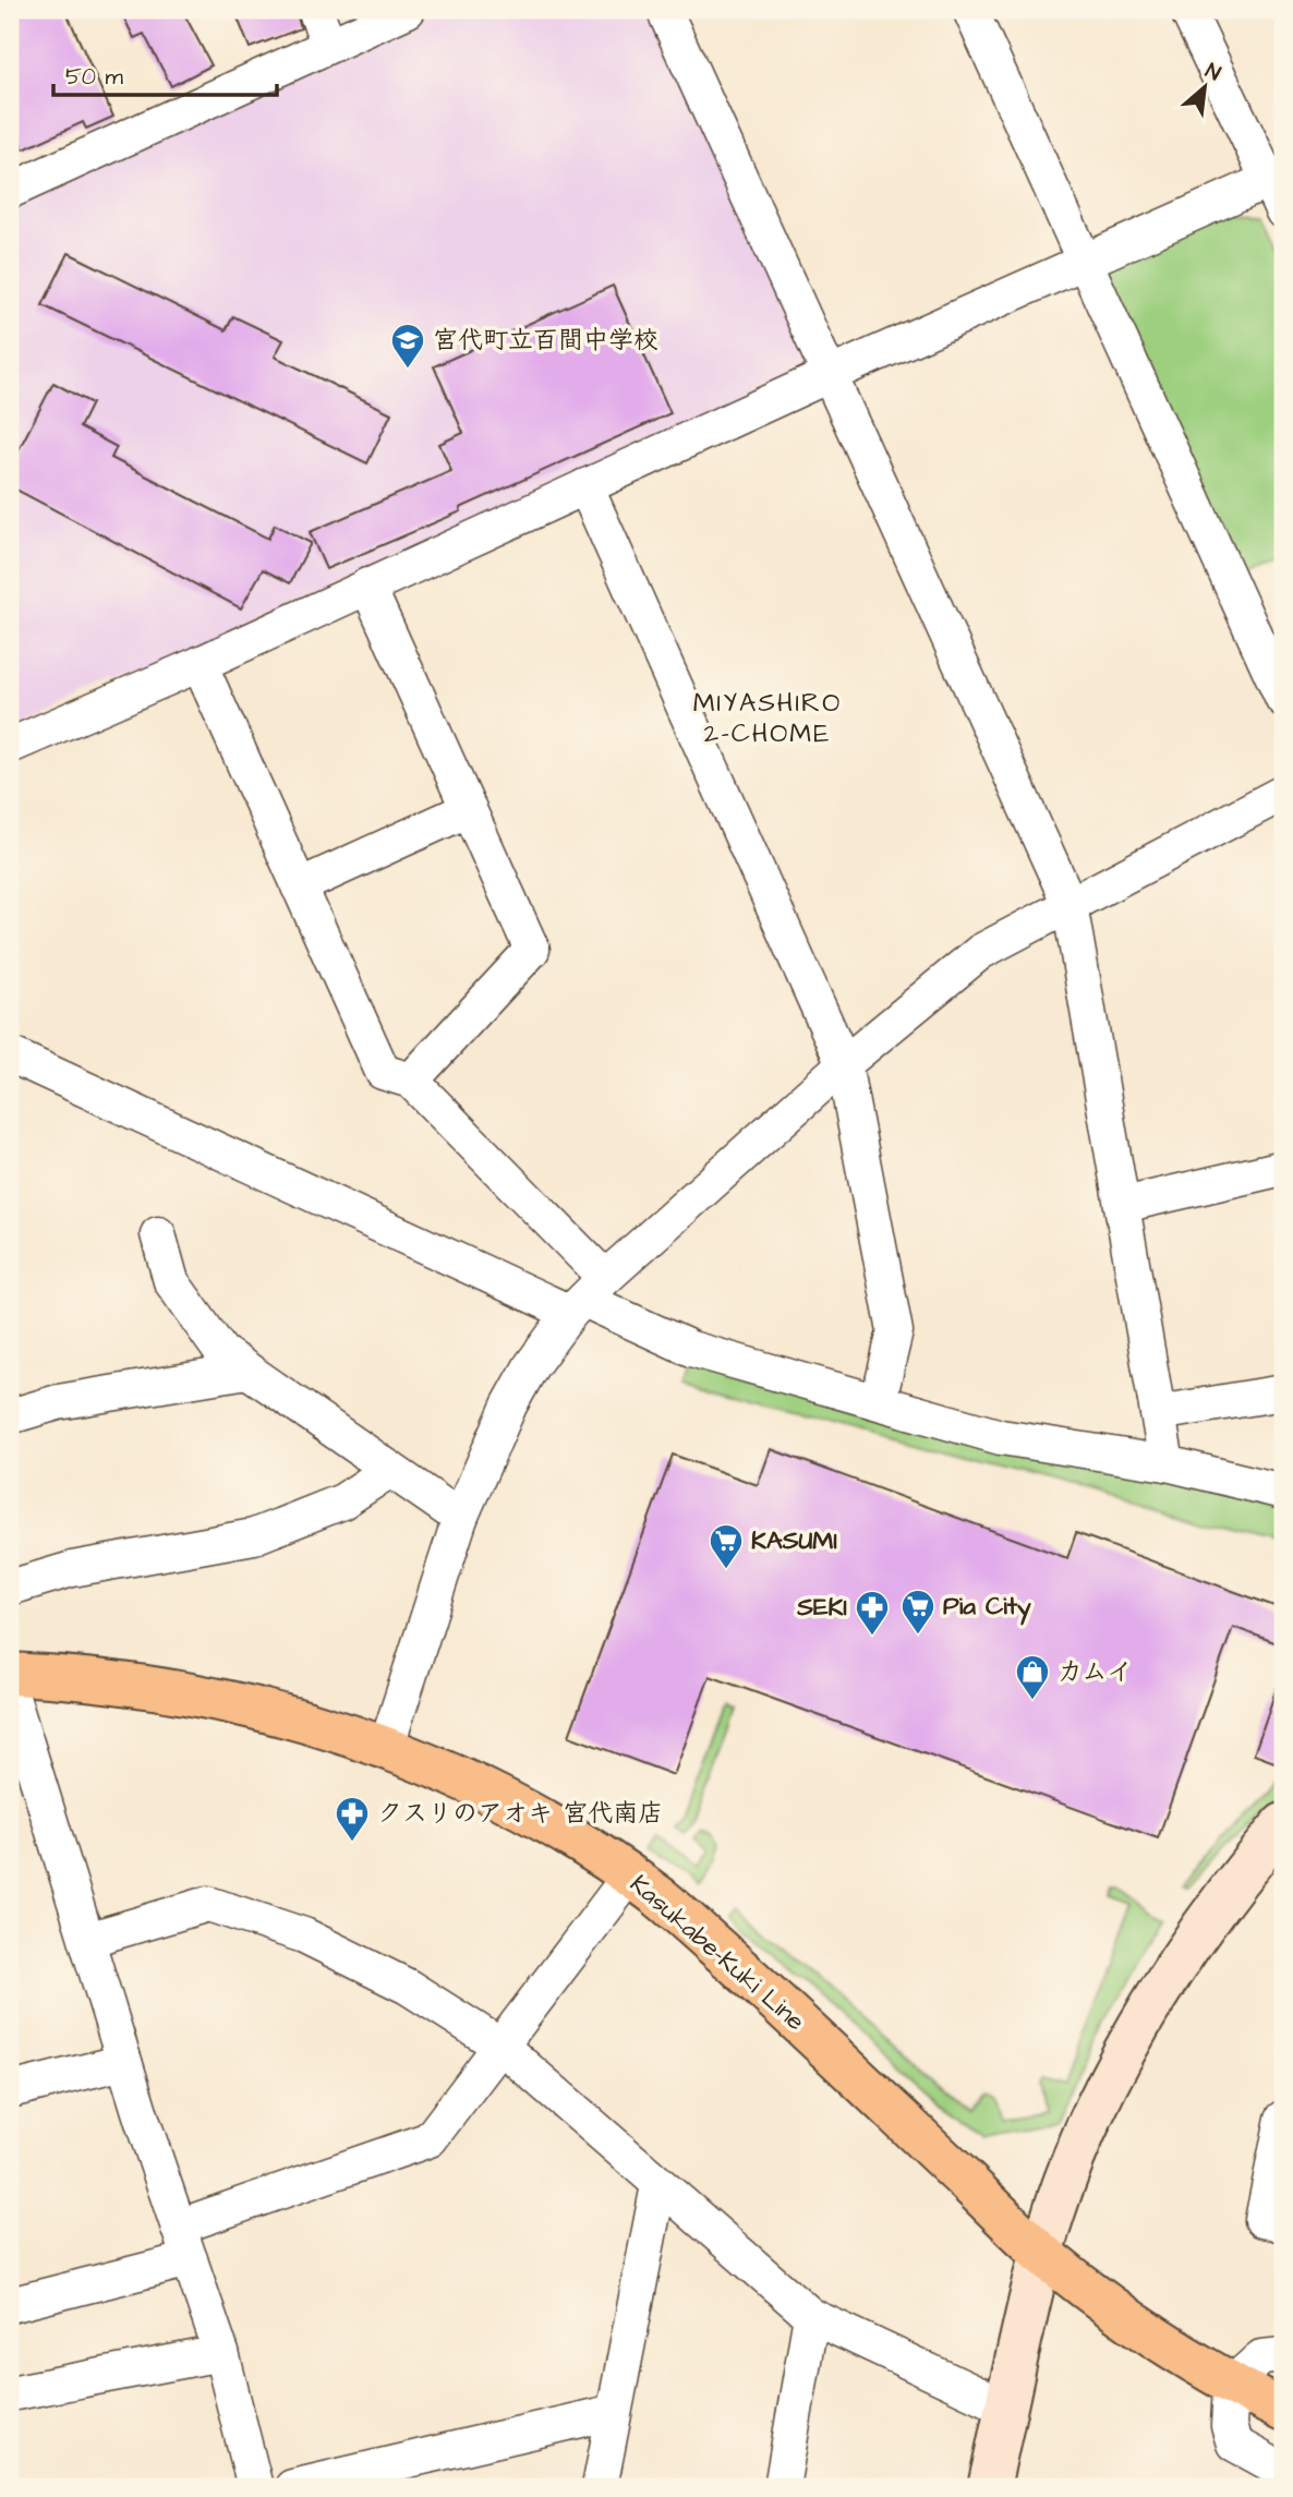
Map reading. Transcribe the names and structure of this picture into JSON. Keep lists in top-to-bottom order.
{
  "streets": {
    "main road": ["Kasukabe-Kuki Line"]
  },
  "districts": ["MIYASHIRO 2-CHOME"],
  "places": {
    "school or university": ["宮代町立百間中学校"],
    "supermarket": ["KASUMI", "Pia City"],
    "pharmacy": ["SEKI", "クスリのアオキ 宮代南店"],
    "shop": ["カムイ"]
  },
  "scale_bar": "50 m",
  "north": "top right"
}
